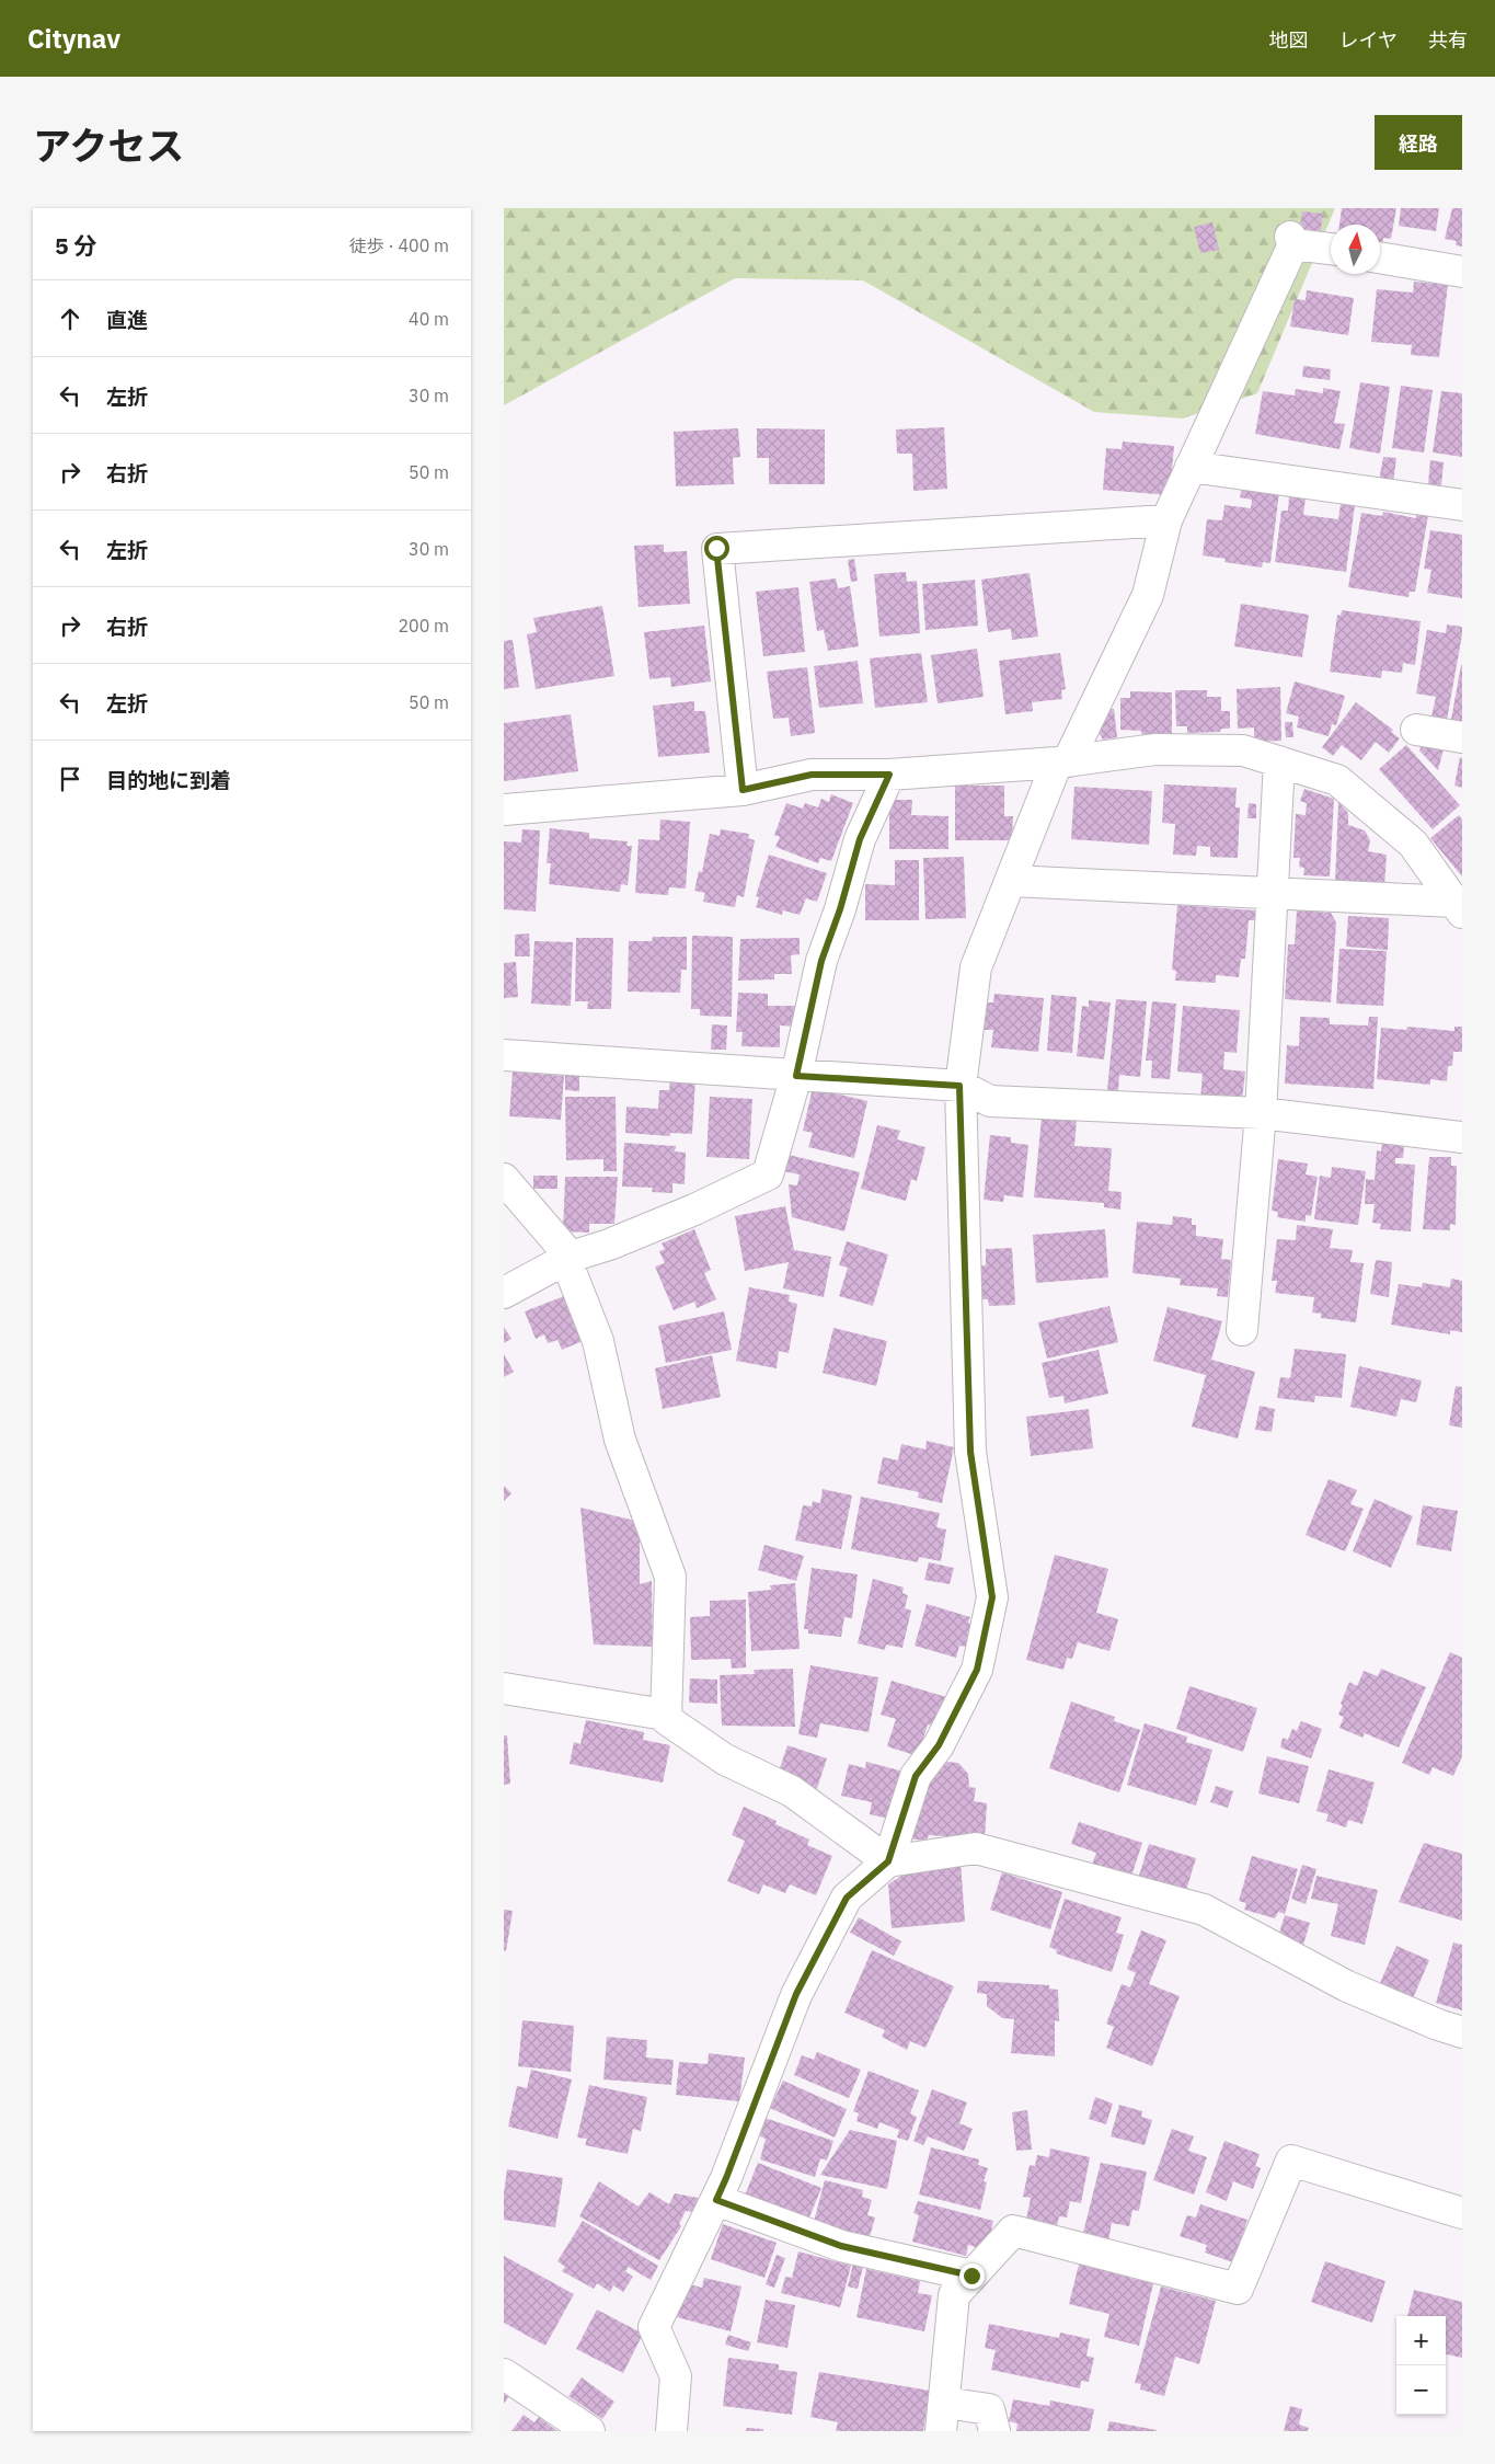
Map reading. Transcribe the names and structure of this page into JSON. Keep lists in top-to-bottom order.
{
  "north": "top",
  "page": {
    "header": "Citynav",
    "nav": ["地図", "レイヤ", "共有"],
    "title": "アクセス",
    "buttons": "経路",
    "heading": ["5 分", "徒歩 · 400 m"],
    "list": [
      ["直進", "40 m"],
      ["左折", "30 m"],
      ["右折", "50 m"],
      ["左折", "30 m"],
      ["右折", "200 m"],
      ["左折", "50 m"],
      "目的地に到着"
    ],
    "map_buttons": ["+", "−"]
  }
}
